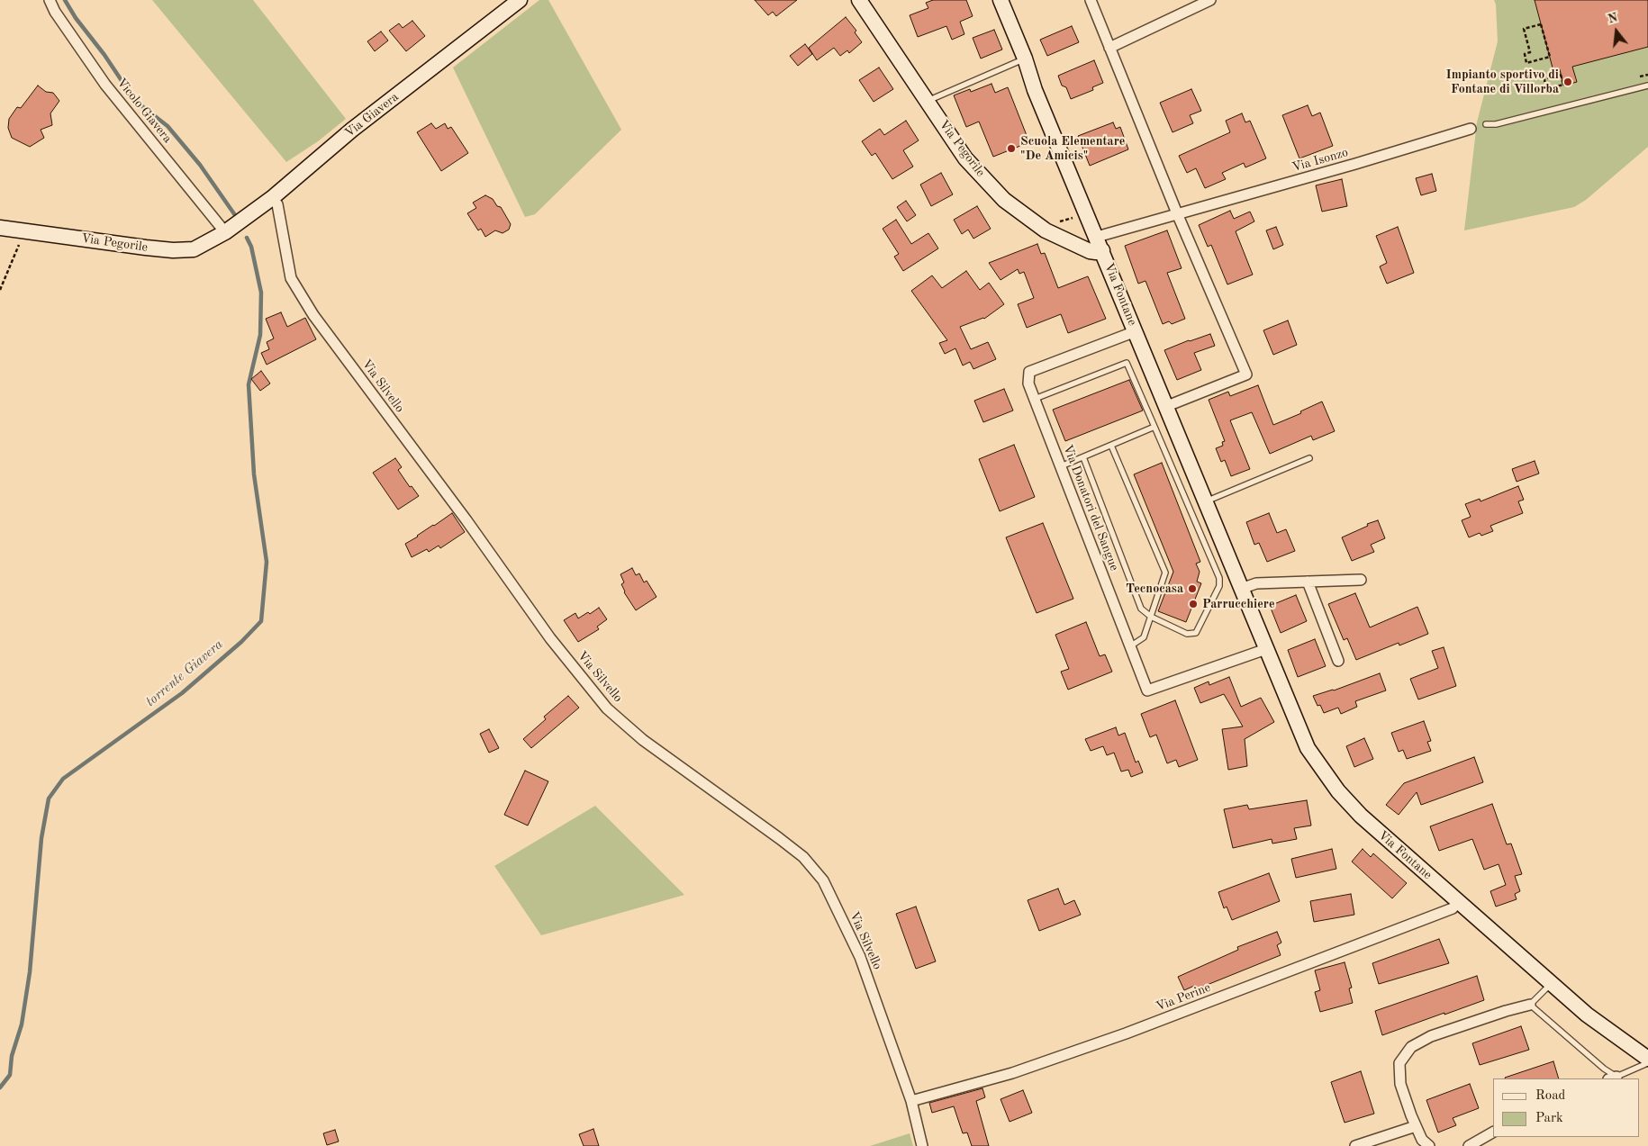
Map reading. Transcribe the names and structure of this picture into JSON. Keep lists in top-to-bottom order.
{
  "streets": {
    "street": [
      "Vicolo Giavera",
      "Via Giavera",
      "Via Pegorile",
      "Via Isonzo",
      "Via Fontane",
      "Via Silvello",
      "Via Donatori del Sangue",
      "Via Perine"
    ]
  },
  "crossings": [
    ["Vicolo Giavera", "Via Giavera"],
    ["Vicolo Giavera", "Via Pegorile"],
    ["Via Giavera", "Via Pegorile"],
    ["Via Giavera", "Via Silvello"],
    ["Via Pegorile", "Via Fontane"],
    ["Via Isonzo", "Via Fontane"],
    ["Via Fontane", "Via Donatori del Sangue"],
    ["Via Fontane", "Via Perine"],
    ["Via Silvello", "Via Perine"]
  ],
  "water": ["torrente Giavera"],
  "places": [
    "Impianto sportivo di Fontane di Villorba",
    "Scuola Elementare \"De Amicis\"",
    "Tecnocasa",
    "Parrucchiere"
  ],
  "legend": ["Road", "Park"],
  "north": "top"
}
